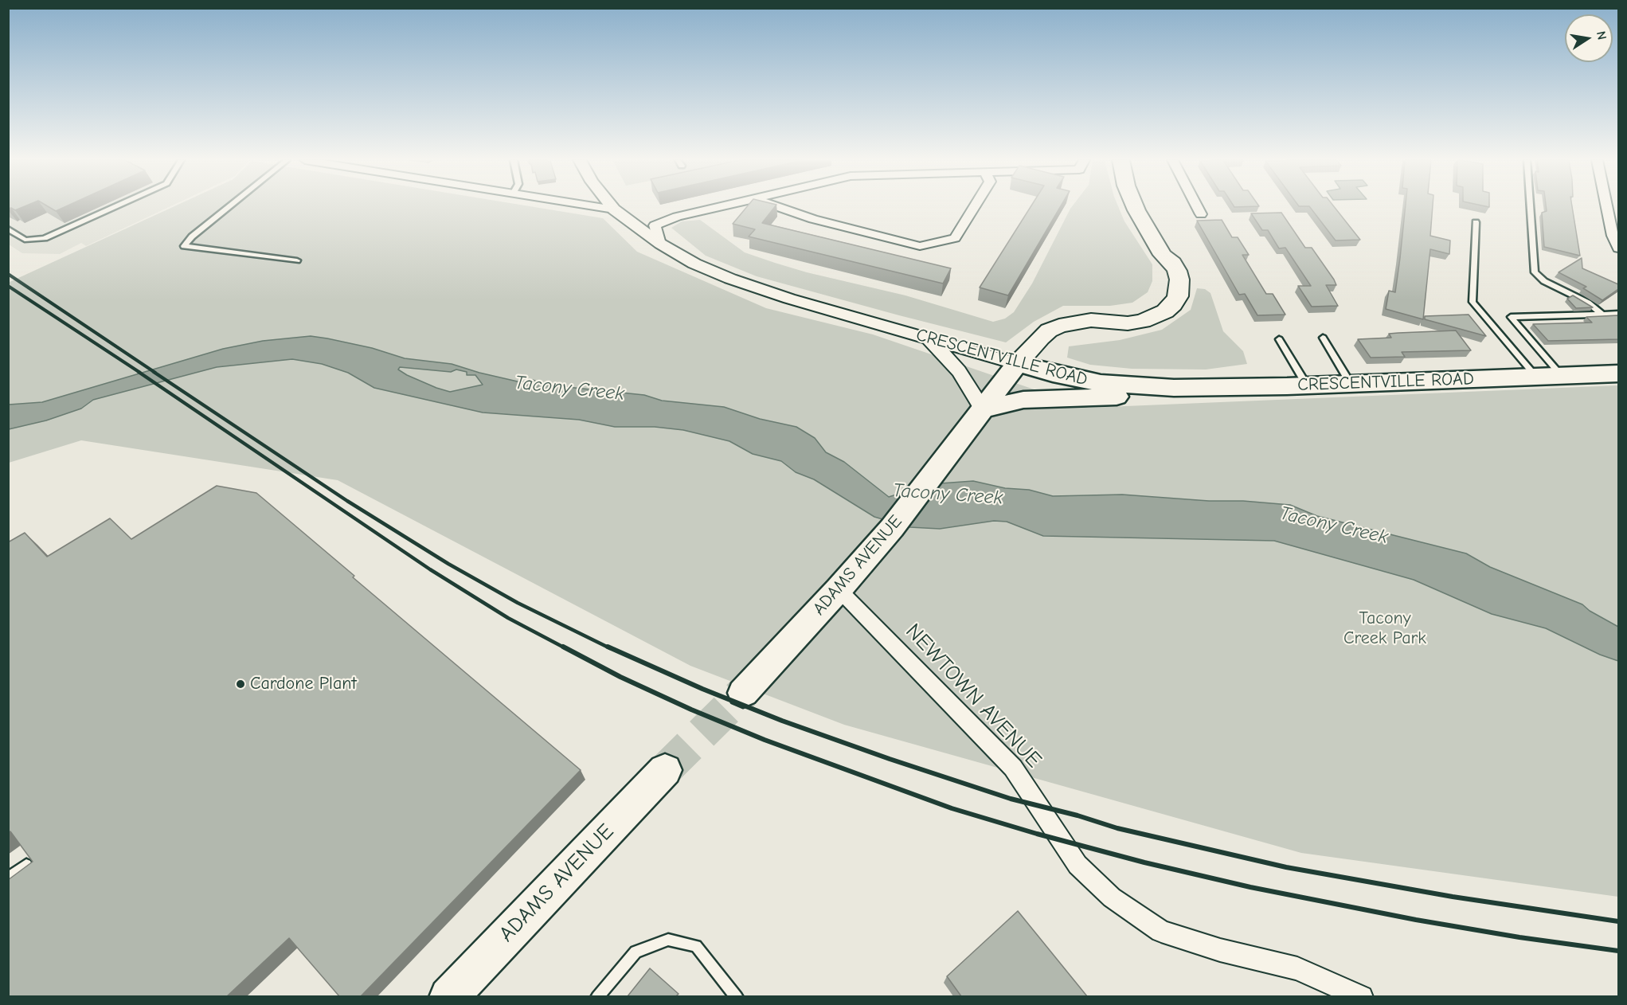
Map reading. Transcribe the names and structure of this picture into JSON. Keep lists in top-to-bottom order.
{
  "streets": {
    "highway": ["CRESCENTVILLE ROAD", "ADAMS AVENUE"],
    "street": ["NEWTOWN AVENUE"]
  },
  "crossings": [
    ["CRESCENTVILLE ROAD", "ADAMS AVENUE"],
    ["ADAMS AVENUE", "NEWTOWN AVENUE"]
  ],
  "water": ["Tacony Creek"],
  "parks": ["Tacony Creek Park"],
  "places": ["Cardone Plant"],
  "north": "right"
}
